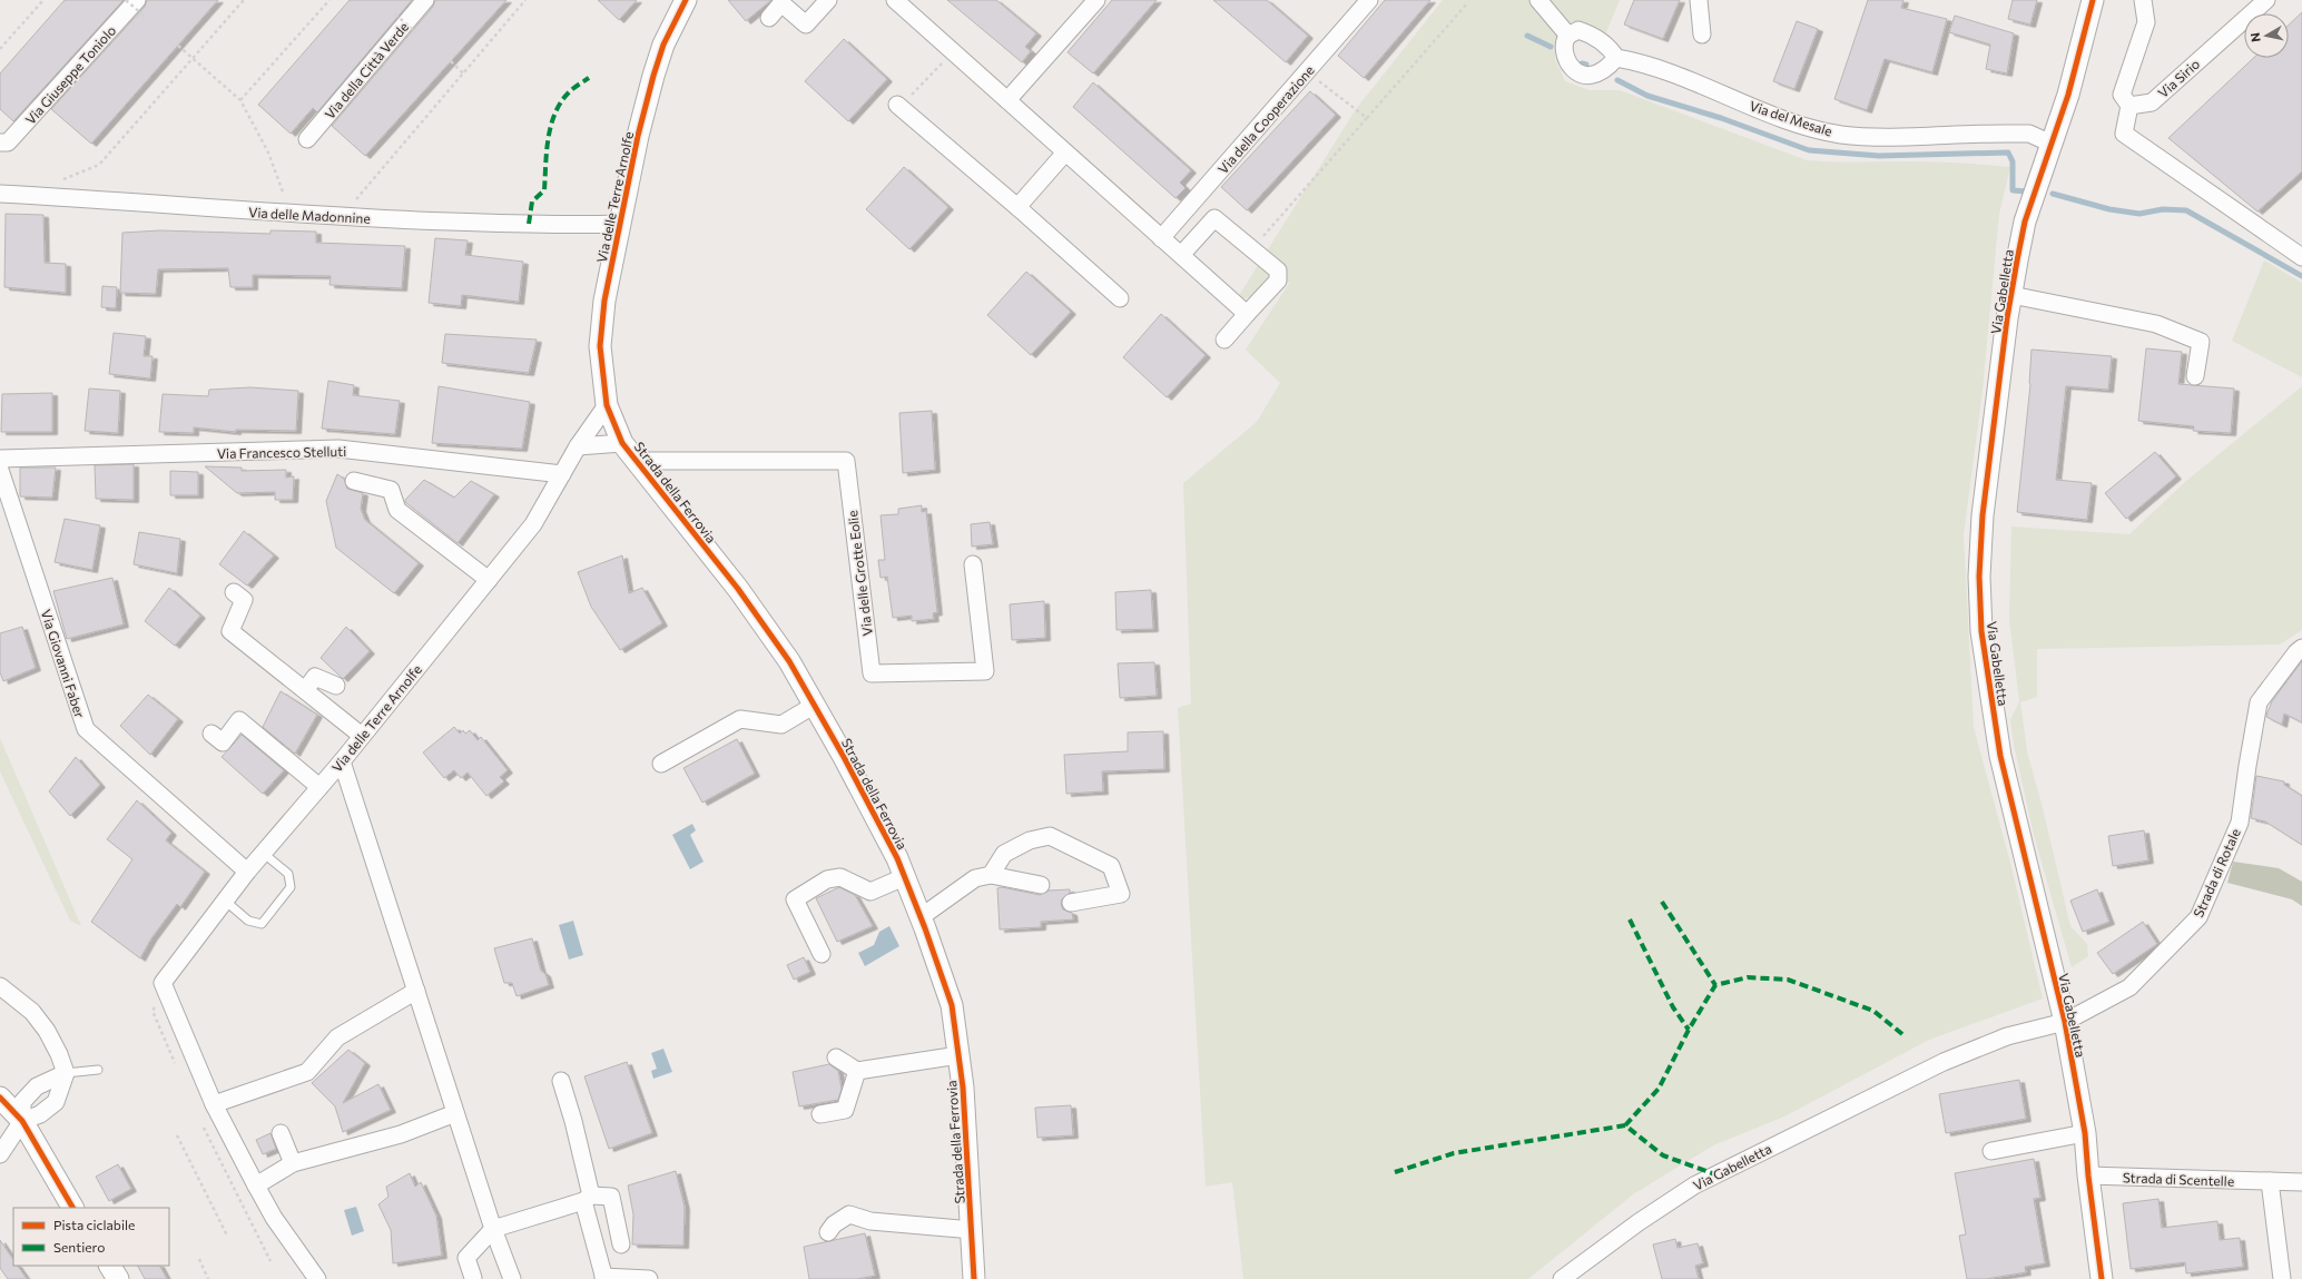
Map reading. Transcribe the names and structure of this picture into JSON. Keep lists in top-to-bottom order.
{
  "streets": {
    "street": [
      "Via della Città Verde",
      "Via Giuseppe Toniolo",
      "Via Sirio",
      "Via del Mesale",
      "Via della Cooperazione",
      "Via delle Terre Arnolfe",
      "Via delle Madonnine",
      "Via Gabelletta",
      "Via Francesco Stelluti",
      "Strada della Ferrovia",
      "Via delle Grotte Eolie",
      "Via Giovanni Faber",
      "Strada di Rotale",
      "Strada di Scentelle"
    ]
  },
  "crossings": [
    ["Via del Mesale", "Via Gabelletta"],
    ["Via delle Terre Arnolfe", "Via delle Madonnine"],
    ["Via delle Terre Arnolfe", "Via Francesco Stelluti"],
    ["Via delle Terre Arnolfe", "Strada della Ferrovia"],
    ["Via delle Terre Arnolfe", "Via Giovanni Faber"],
    ["Via Gabelletta", "Strada di Rotale"],
    ["Via Gabelletta", "Strada di Scentelle"],
    ["Strada della Ferrovia", "Via delle Grotte Eolie"]
  ],
  "legend": ["Pista ciclabile", "Sentiero"],
  "north": "left"
}
